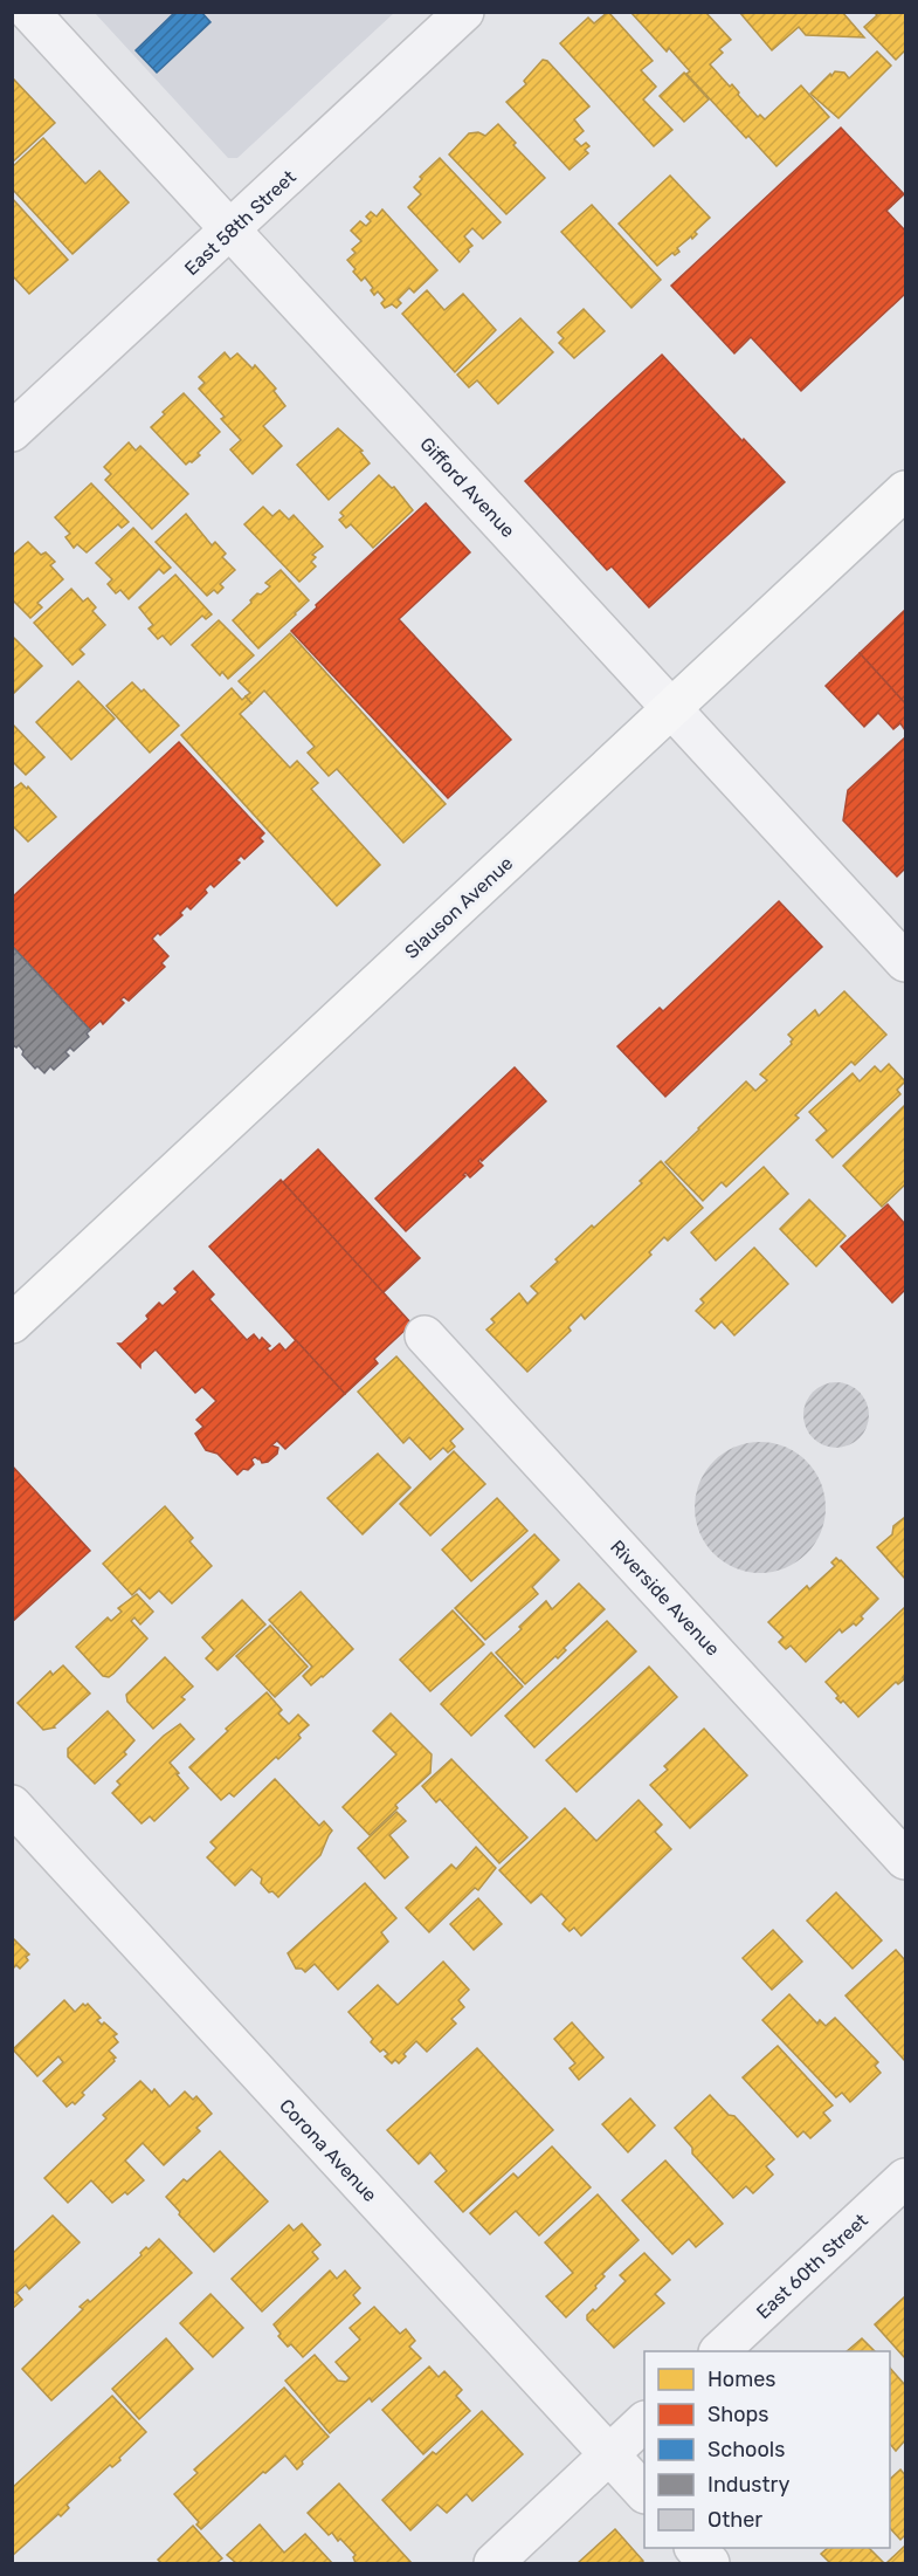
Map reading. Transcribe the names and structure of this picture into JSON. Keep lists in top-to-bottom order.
{
  "streets": {
    "main road": ["Slauson Avenue"],
    "street": [
      "East 58th Street",
      "Gifford Avenue",
      "Riverside Avenue",
      "Corona Avenue",
      "East 60th Street"
    ]
  },
  "crossings": [
    ["East 58th Street", "Gifford Avenue"],
    ["Gifford Avenue", "Slauson Avenue"]
  ],
  "legend": [
    "Homes",
    "Shops",
    "Schools",
    "Industry",
    "Other"
  ]
}
